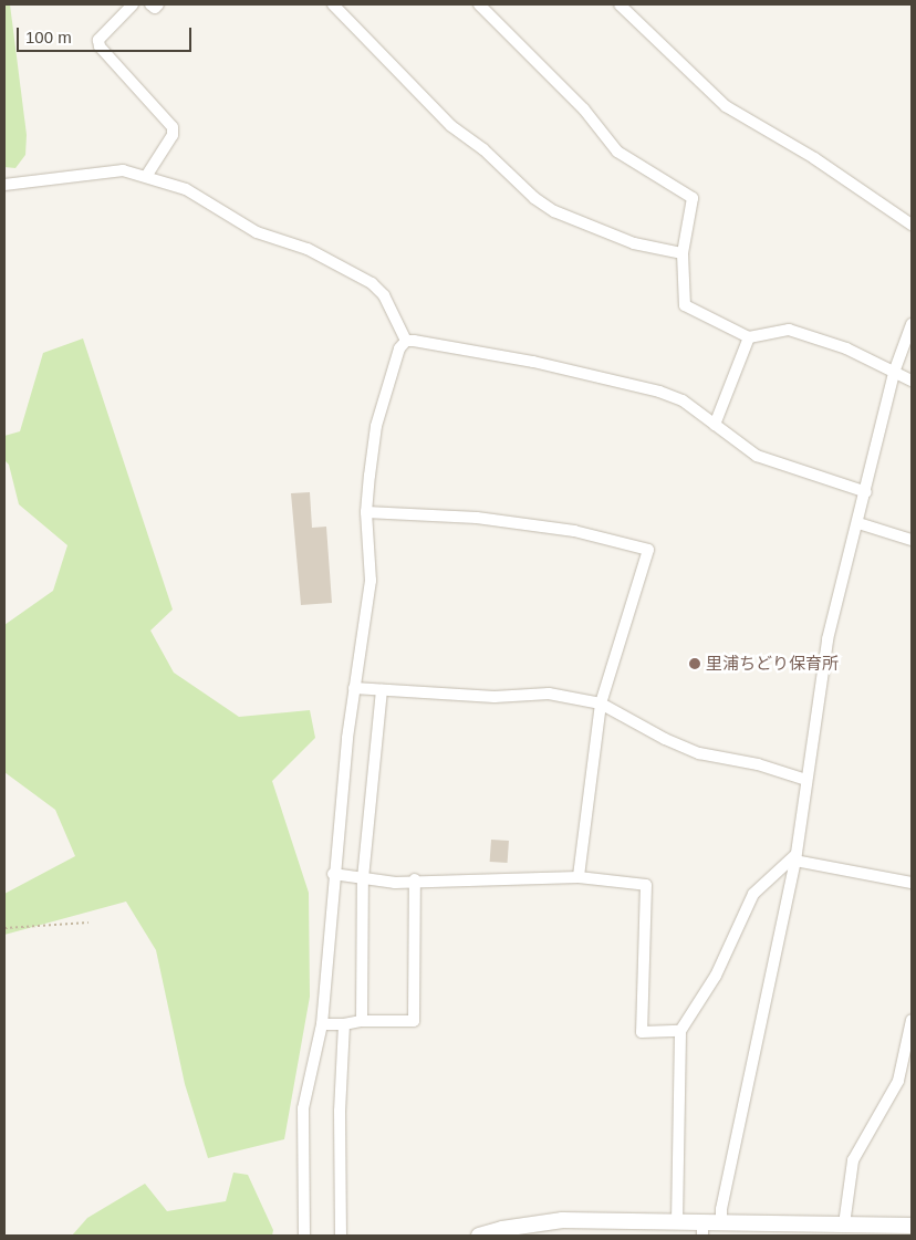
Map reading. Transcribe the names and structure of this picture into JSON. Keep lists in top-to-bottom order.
{
  "places": ["里浦ちどり保育所"],
  "scale_bar": "100 m"
}
